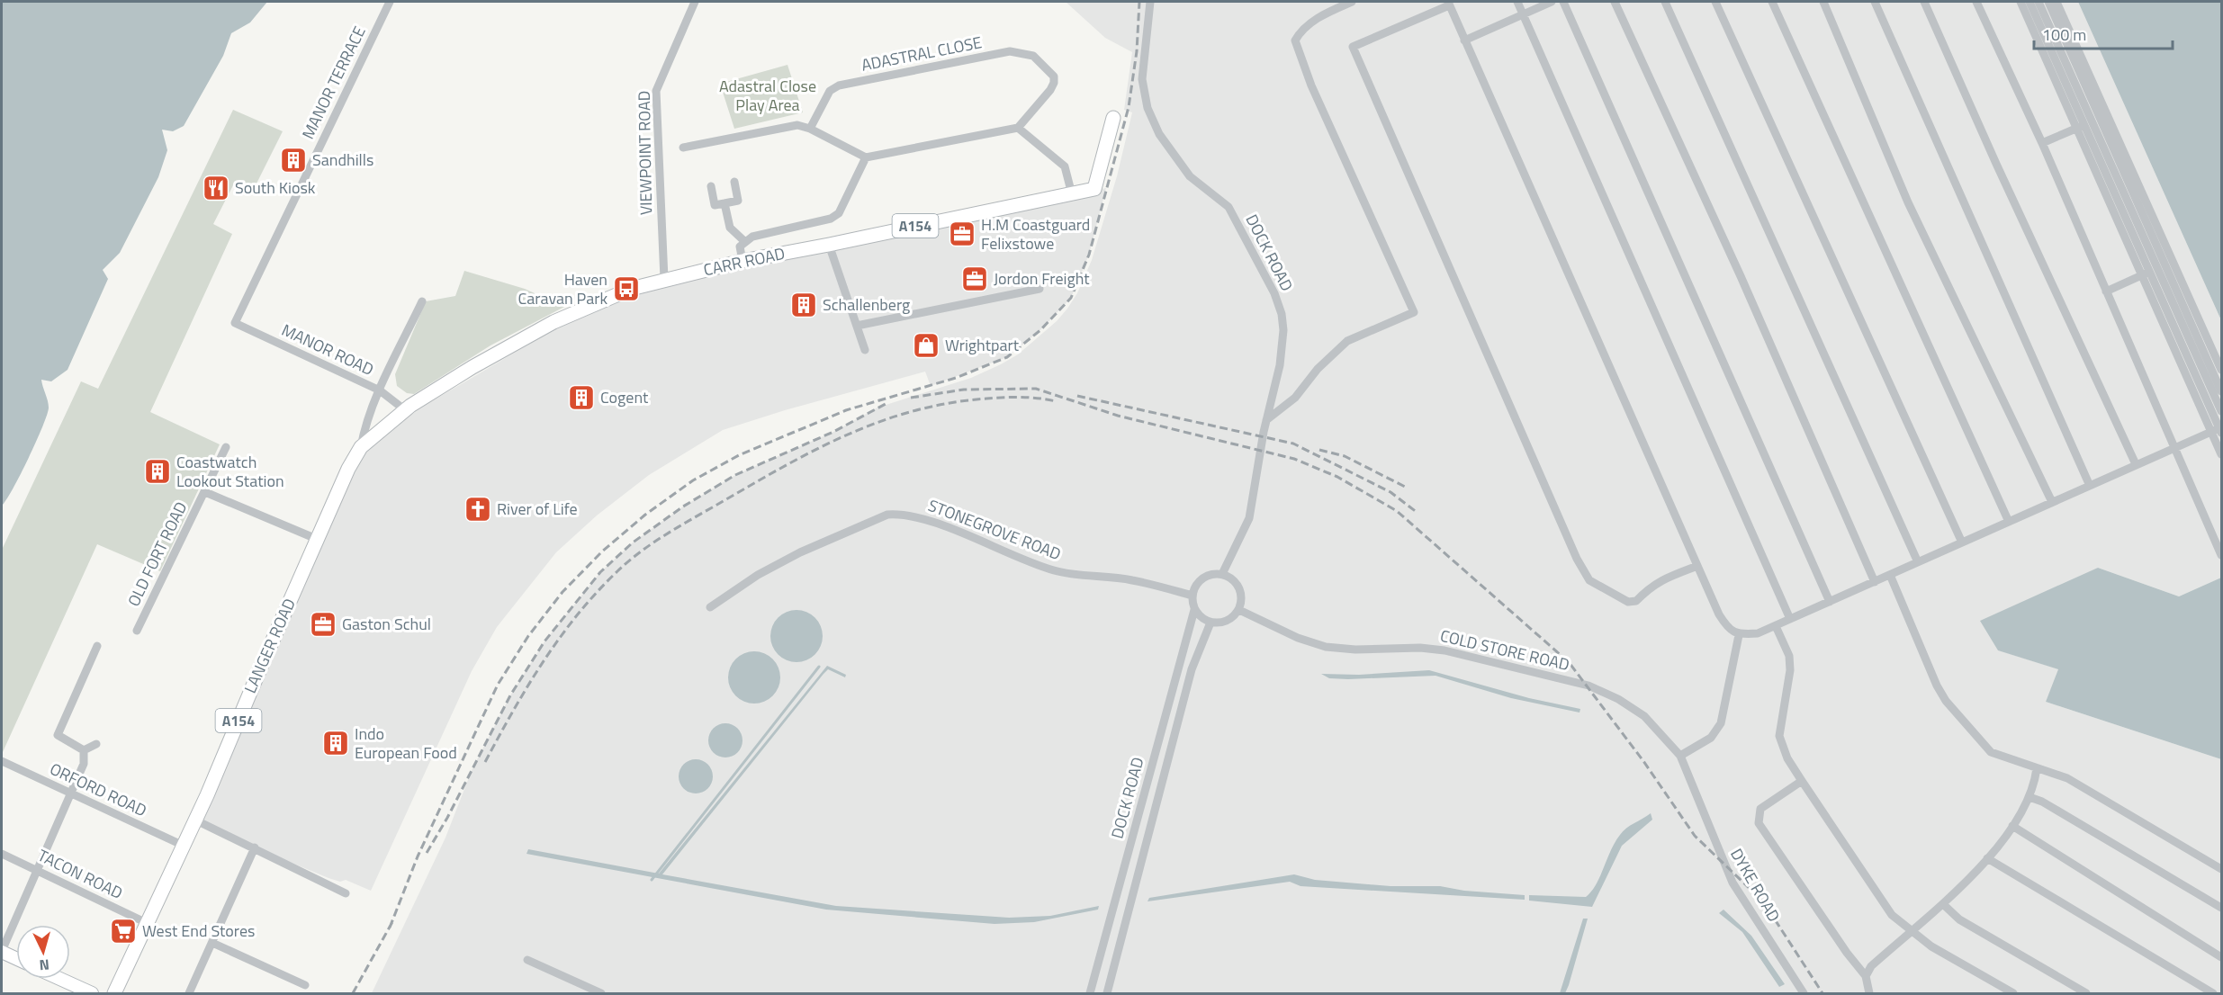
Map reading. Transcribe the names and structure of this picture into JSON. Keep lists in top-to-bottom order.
{
  "streets": {
    "main road": ["A154", "CARR ROAD", "LANGER ROAD"],
    "street": [
      "ADASTRAL CLOSE",
      "MANOR TERRACE",
      "VIEWPOINT ROAD",
      "DOCK ROAD",
      "MANOR ROAD",
      "STONEGROVE ROAD",
      "OLD FORT ROAD",
      "COLD STORE ROAD",
      "ORFORD ROAD",
      "TACON ROAD",
      "DYKE ROAD"
    ]
  },
  "crossings": [
    ["MANOR TERRACE", "MANOR ROAD"],
    ["VIEWPOINT ROAD", "CARR ROAD"],
    ["DOCK ROAD", "STONEGROVE ROAD"],
    ["DOCK ROAD", "COLD STORE ROAD"],
    ["CARR ROAD", "MANOR ROAD"],
    ["CARR ROAD", "LANGER ROAD"],
    ["STONEGROVE ROAD", "COLD STORE ROAD"],
    ["OLD FORT ROAD", "LANGER ROAD"],
    ["LANGER ROAD", "ORFORD ROAD"],
    ["LANGER ROAD", "TACON ROAD"],
    ["COLD STORE ROAD", "DYKE ROAD"]
  ],
  "parks": ["Adastral Close Play Area"],
  "places": {
    "building": [
      "Sandhills",
      "Schallenberg",
      "Cogent",
      "Coastwatch Lookout Station",
      "Indo European Food"
    ],
    "restaurant": ["South Kiosk"],
    "office": ["H.M Coastguard Felixstowe", "Jordon Freight", "Gaston Schul"],
    "bus stop": ["Haven Caravan Park"],
    "shop": ["Wrightpart"],
    "church": ["River of Life"],
    "supermarket": ["West End Stores"]
  },
  "scale_bar": "100 m",
  "north": "bottom"
}
